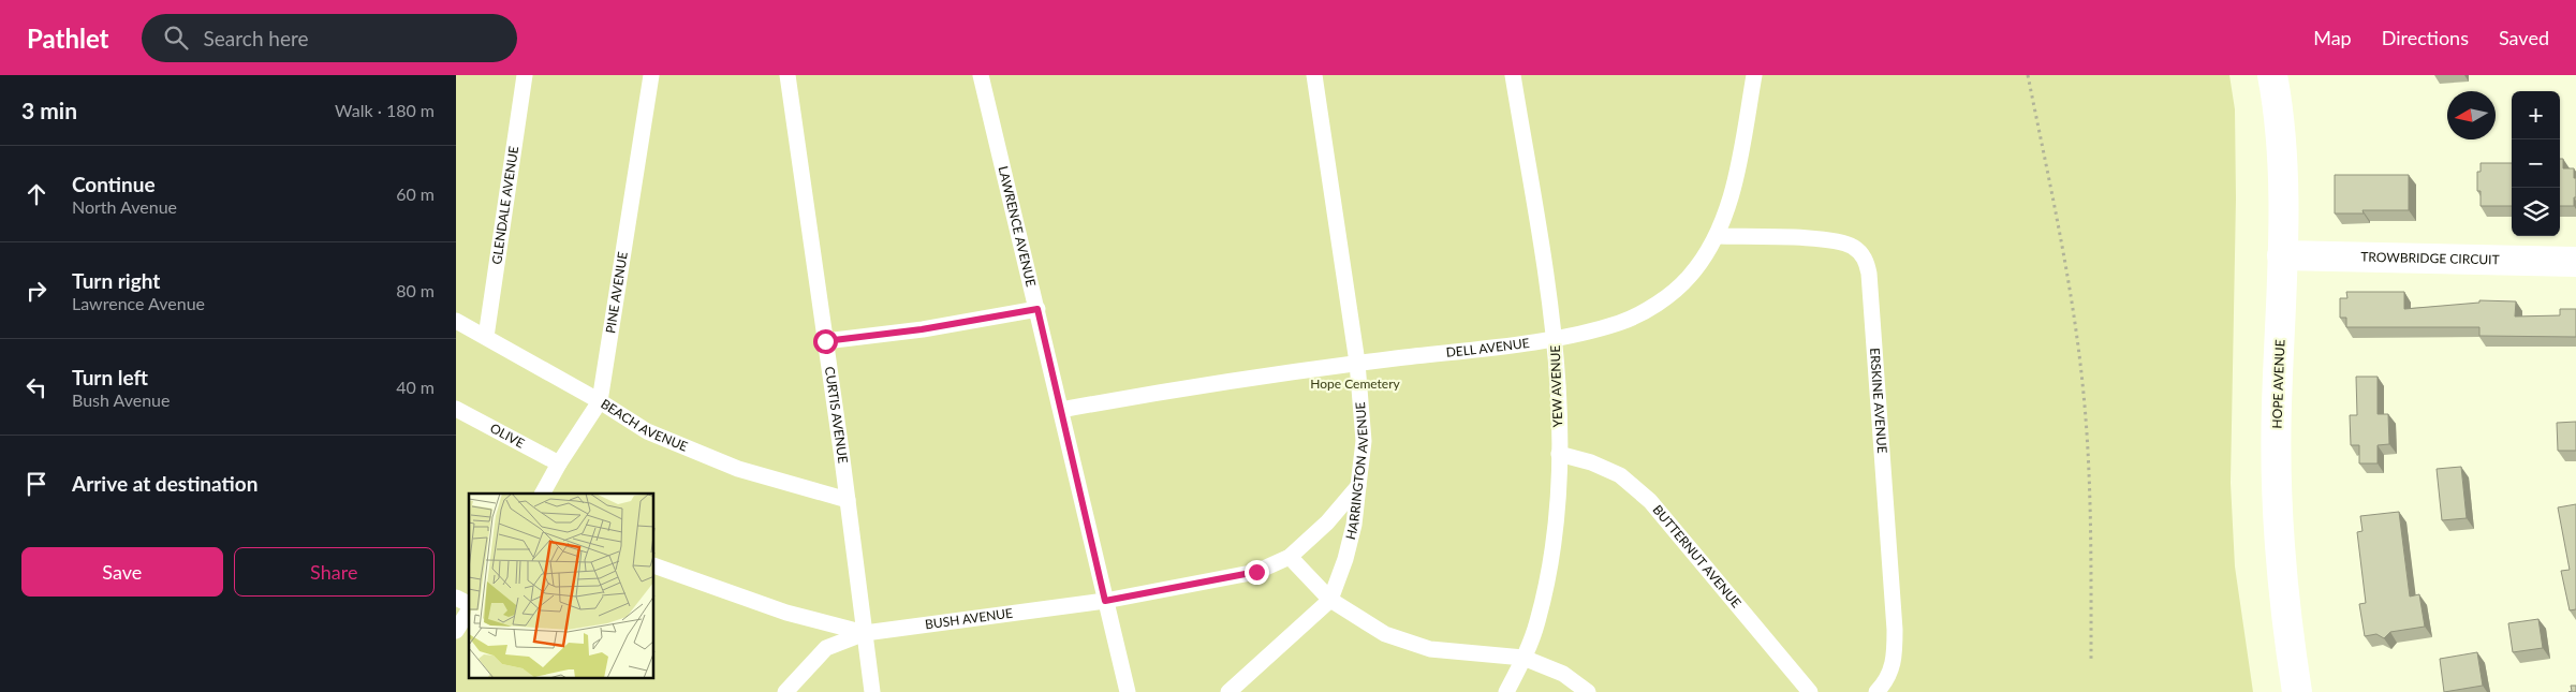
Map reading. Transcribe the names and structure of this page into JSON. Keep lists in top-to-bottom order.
{
  "streets": {
    "main road": ["TROWBRIDGE CIRCUIT", "HOPE AVENUE"],
    "lane": [
      "GLENDALE AVENUE",
      "LAWRENCE AVENUE",
      "PINE AVENUE",
      "DELL AVENUE",
      "YEW AVENUE",
      "ERSKINE AVENUE",
      "CURTIS AVENUE",
      "BEACH AVENUE",
      "OLIVE",
      "HARRINGTON AVENUE",
      "BUTTERNUT AVENUE",
      "BUSH AVENUE"
    ]
  },
  "crossings": [
    ["GLENDALE AVENUE", "BEACH AVENUE"],
    ["LAWRENCE AVENUE", "DELL AVENUE"],
    ["LAWRENCE AVENUE", "BUSH AVENUE"],
    ["TROWBRIDGE CIRCUIT", "HOPE AVENUE"],
    ["PINE AVENUE", "BEACH AVENUE"],
    ["PINE AVENUE", "OLIVE"],
    ["DELL AVENUE", "YEW AVENUE"],
    ["DELL AVENUE", "ERSKINE AVENUE"],
    ["DELL AVENUE", "HARRINGTON AVENUE"],
    ["YEW AVENUE", "BUTTERNUT AVENUE"],
    ["CURTIS AVENUE", "BEACH AVENUE"],
    ["CURTIS AVENUE", "BUSH AVENUE"],
    ["HARRINGTON AVENUE", "BUSH AVENUE"]
  ],
  "parks": ["Hope Cemetery"],
  "north": "left",
  "page": {
    "header": "Pathlet",
    "search": "Search here",
    "nav": ["Map", "Directions", "Saved"],
    "heading": ["3 min", "Walk · 180 m"],
    "map_buttons": ["+", "−"],
    "list": [
      ["Continue", "North Avenue", "60 m"],
      ["Turn right", "Lawrence Avenue", "80 m"],
      ["Turn left", "Bush Avenue", "40 m"],
      "Arrive at destination"
    ],
    "buttons": ["Save", "Share"]
  }
}
